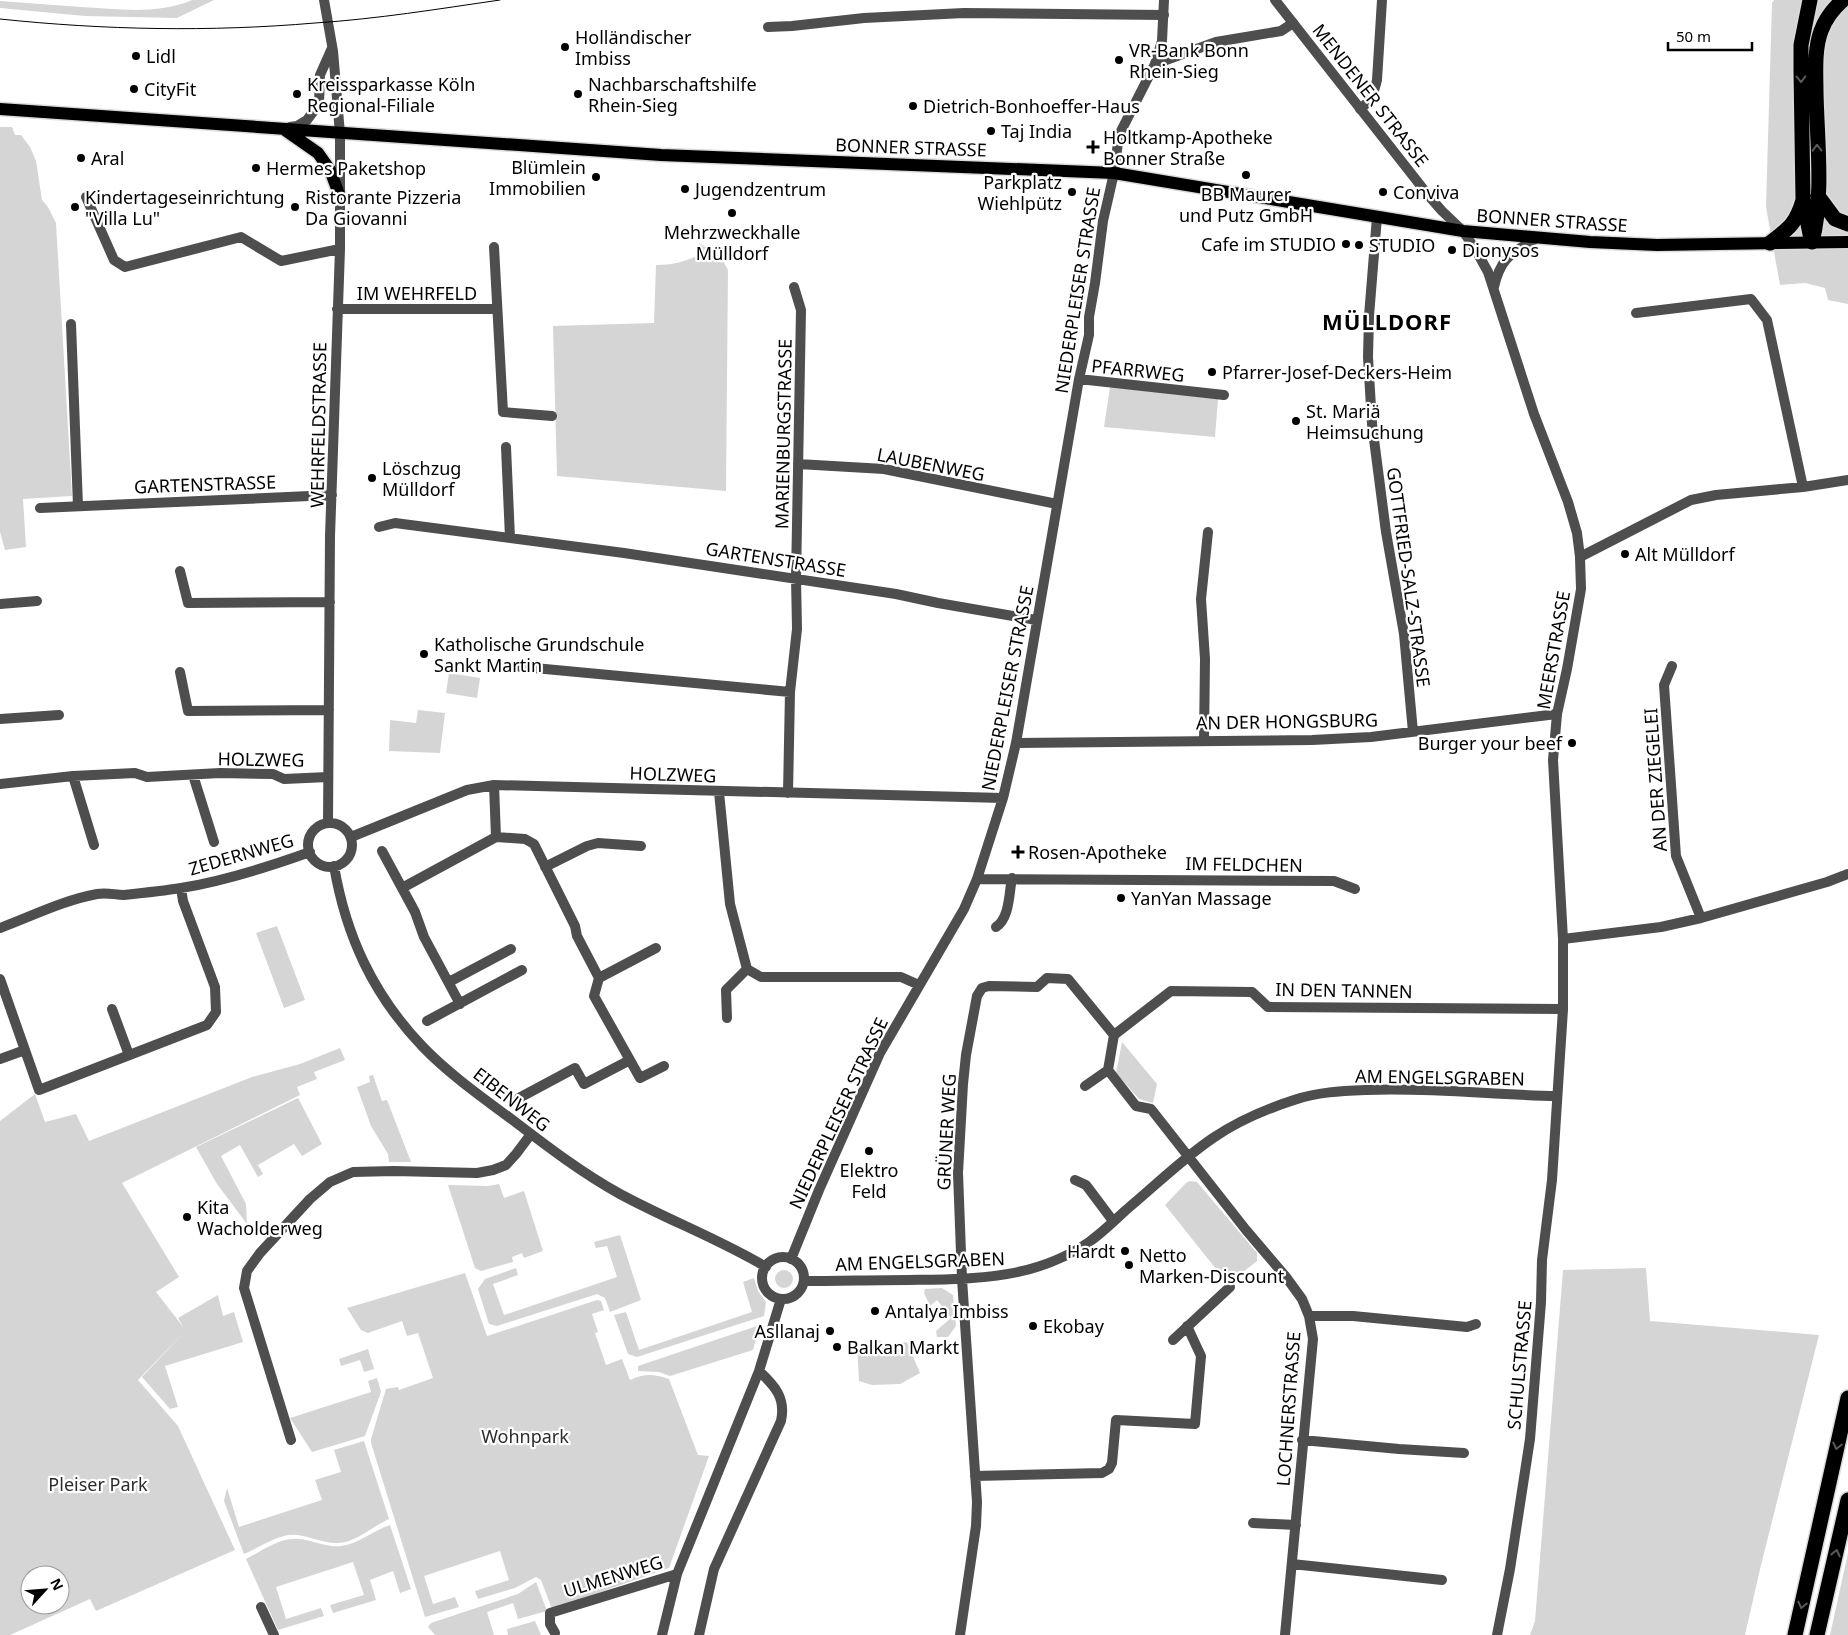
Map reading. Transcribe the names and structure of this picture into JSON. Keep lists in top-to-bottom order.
{
  "streets": {
    "main road": ["BONNER STRASSE"],
    "street": [
      "MENDENER STRASSE",
      "NIEDERPLEISER STRASSE",
      "IM WEHRFELD",
      "PFARRWEG",
      "WEHRFELDSTRASSE",
      "MARIENBURGSTRASSE",
      "LAUBENWEG",
      "GARTENSTRASSE",
      "GOTTFRIED-SALZ-STRASSE",
      "MEERSTRASSE",
      "AN DER HONGSBURG",
      "HOLZWEG",
      "AN DER ZIEGELEI",
      "ZEDERNWEG",
      "IM FELDCHEN",
      "IN DEN TANNEN",
      "AM ENGELSGRABEN",
      "EIBENWEG",
      "GRÜNER WEG",
      "SCHULSTRASSE",
      "LOCHNERSTRASSE",
      "ULMENWEG"
    ]
  },
  "crossings": [
    ["MENDENER STRASSE", "BONNER STRASSE"],
    ["MENDENER STRASSE", "MEERSTRASSE"],
    ["BONNER STRASSE", "NIEDERPLEISER STRASSE"],
    ["BONNER STRASSE", "WEHRFELDSTRASSE"],
    ["BONNER STRASSE", "GOTTFRIED-SALZ-STRASSE"],
    ["BONNER STRASSE", "MEERSTRASSE"],
    ["NIEDERPLEISER STRASSE", "PFARRWEG"],
    ["NIEDERPLEISER STRASSE", "LAUBENWEG"],
    ["NIEDERPLEISER STRASSE", "GARTENSTRASSE"],
    ["NIEDERPLEISER STRASSE", "AN DER HONGSBURG"],
    ["NIEDERPLEISER STRASSE", "HOLZWEG"],
    ["NIEDERPLEISER STRASSE", "IM FELDCHEN"],
    ["NIEDERPLEISER STRASSE", "AM ENGELSGRABEN"],
    ["NIEDERPLEISER STRASSE", "EIBENWEG"],
    ["IM WEHRFELD", "WEHRFELDSTRASSE"],
    ["WEHRFELDSTRASSE", "GARTENSTRASSE"],
    ["WEHRFELDSTRASSE", "HOLZWEG"],
    ["WEHRFELDSTRASSE", "ZEDERNWEG"],
    ["WEHRFELDSTRASSE", "EIBENWEG"],
    ["MARIENBURGSTRASSE", "LAUBENWEG"],
    ["MARIENBURGSTRASSE", "GARTENSTRASSE"],
    ["MARIENBURGSTRASSE", "HOLZWEG"],
    ["GOTTFRIED-SALZ-STRASSE", "AN DER HONGSBURG"],
    ["MEERSTRASSE", "AN DER HONGSBURG"],
    ["MEERSTRASSE", "IN DEN TANNEN"],
    ["MEERSTRASSE", "AM ENGELSGRABEN"],
    ["MEERSTRASSE", "SCHULSTRASSE"],
    ["HOLZWEG", "ZEDERNWEG"],
    ["HOLZWEG", "EIBENWEG"],
    ["ZEDERNWEG", "EIBENWEG"],
    ["IN DEN TANNEN", "GRÜNER WEG"],
    ["AM ENGELSGRABEN", "EIBENWEG"],
    ["AM ENGELSGRABEN", "GRÜNER WEG"],
    ["AM ENGELSGRABEN", "SCHULSTRASSE"],
    ["AM ENGELSGRABEN", "LOCHNERSTRASSE"]
  ],
  "districts": ["MÜLLDORF"],
  "parks": ["Wohnpark", "Pleiser Park"],
  "places": {
    "other": [
      "Holländischer Imbiss",
      "Lidl",
      "VR-Bank Bonn Rhein-Sieg",
      "CityFit",
      "Kreissparkasse Köln Regional-Filiale",
      "Nachbarschaftshilfe Rhein-Sieg",
      "Dietrich-Bonhoeffer-Haus",
      "Taj India",
      "Aral",
      "Hermes Paketshop",
      "BB Maurer und Putz GmbH",
      "Blümlein Immobilien",
      "Jugendzentrum",
      "Parkplatz Wiehlpütz",
      "Conviva",
      "Kindertageseinrichtung \"Villa Lu\"",
      "Ristorante Pizzeria Da Giovanni",
      "Mehrzweckhalle Mülldorf",
      "Cafe im STUDIO",
      "STUDIO",
      "Dionysos",
      "Pfarrer-Josef-Deckers-Heim",
      "St. Mariä Heimsuchung",
      "Löschzug Mülldorf",
      "Alt Mülldorf",
      "Katholische Grundschule Sankt Martin",
      "Burger your beef",
      "YanYan Massage",
      "Elektro Feld",
      "Kita Wacholderweg",
      "Hardt",
      "Netto Marken-Discount",
      "Antalya Imbiss",
      "Ekobay",
      "Asllanaj",
      "Balkan Markt"
    ],
    "health": ["Holtkamp-Apotheke Bonner Straße", "Rosen-Apotheke"]
  },
  "scale_bar": "50 m",
  "north": "top right"
}
